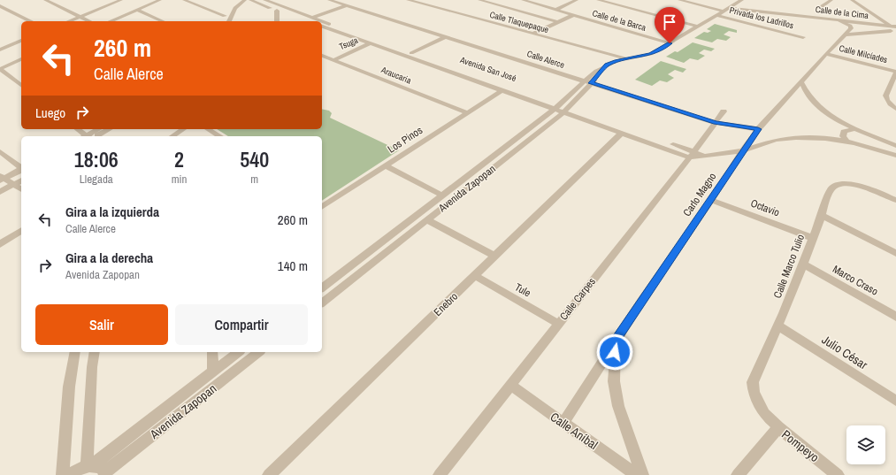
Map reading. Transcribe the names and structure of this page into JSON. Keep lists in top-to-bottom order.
{
  "streets": {
    "street": [
      "Calle de la Cima",
      "Privada los Ladrillos",
      "Calle de la Barca",
      "Calle Tlaquepaque",
      "Tsuga",
      "Calle Milcíades",
      "Calle Alerce",
      "Avenida San José",
      "Araucaria",
      "Los Pinos",
      "Avenida Zapopan",
      "Carlo Magno",
      "Octavio",
      "Calle Marco Tulio",
      "Marco Craso",
      "Tule",
      "Calle Carpes",
      "Enebro",
      "Julio César",
      "Calle Aníbal",
      "Pompeyo"
    ]
  },
  "crossings": [
    ["Calle de la Cima", "Avenida Zapopan"],
    ["Privada los Ladrillos", "Avenida Zapopan"],
    ["Calle de la Barca", "Avenida Zapopan"],
    ["Calle Tlaquepaque", "Avenida Zapopan"],
    ["Tsuga", "Avenida San José"],
    ["Tsuga", "Araucaria"],
    ["Calle Milcíades", "Carlo Magno"],
    ["Calle Alerce", "Avenida Zapopan"],
    ["Calle Alerce", "Carlo Magno"],
    ["Calle Alerce", "Calle Carpes"],
    ["Avenida San José", "Los Pinos"],
    ["Avenida San José", "Avenida Zapopan"],
    ["Avenida San José", "Carlo Magno"],
    ["Avenida San José", "Calle Carpes"],
    ["Avenida San José", "Enebro"],
    ["Araucaria", "Los Pinos"],
    ["Carlo Magno", "Octavio"],
    ["Carlo Magno", "Calle Aníbal"],
    ["Octavio", "Calle Marco Tulio"],
    ["Calle Marco Tulio", "Marco Craso"],
    ["Calle Marco Tulio", "Julio César"],
    ["Calle Marco Tulio", "Pompeyo"],
    ["Tule", "Calle Carpes"],
    ["Tule", "Enebro"],
    ["Calle Carpes", "Calle Aníbal"]
  ],
  "page": {
    "turn": ["260 m", "Calle Alerce"],
    "then": "Luego",
    "eta": [
      "18:06",
      "Llegada",
      "2",
      "min",
      "540",
      "m"
    ],
    "list": [
      {
        "name": "Gira a la izquierda",
        "note": "Calle Alerce",
        "value": "260 m"
      },
      {
        "name": "Gira a la derecha",
        "note": "Avenida Zapopan",
        "value": "140 m"
      }
    ],
    "buttons": ["Salir", "Compartir"]
  }
}
